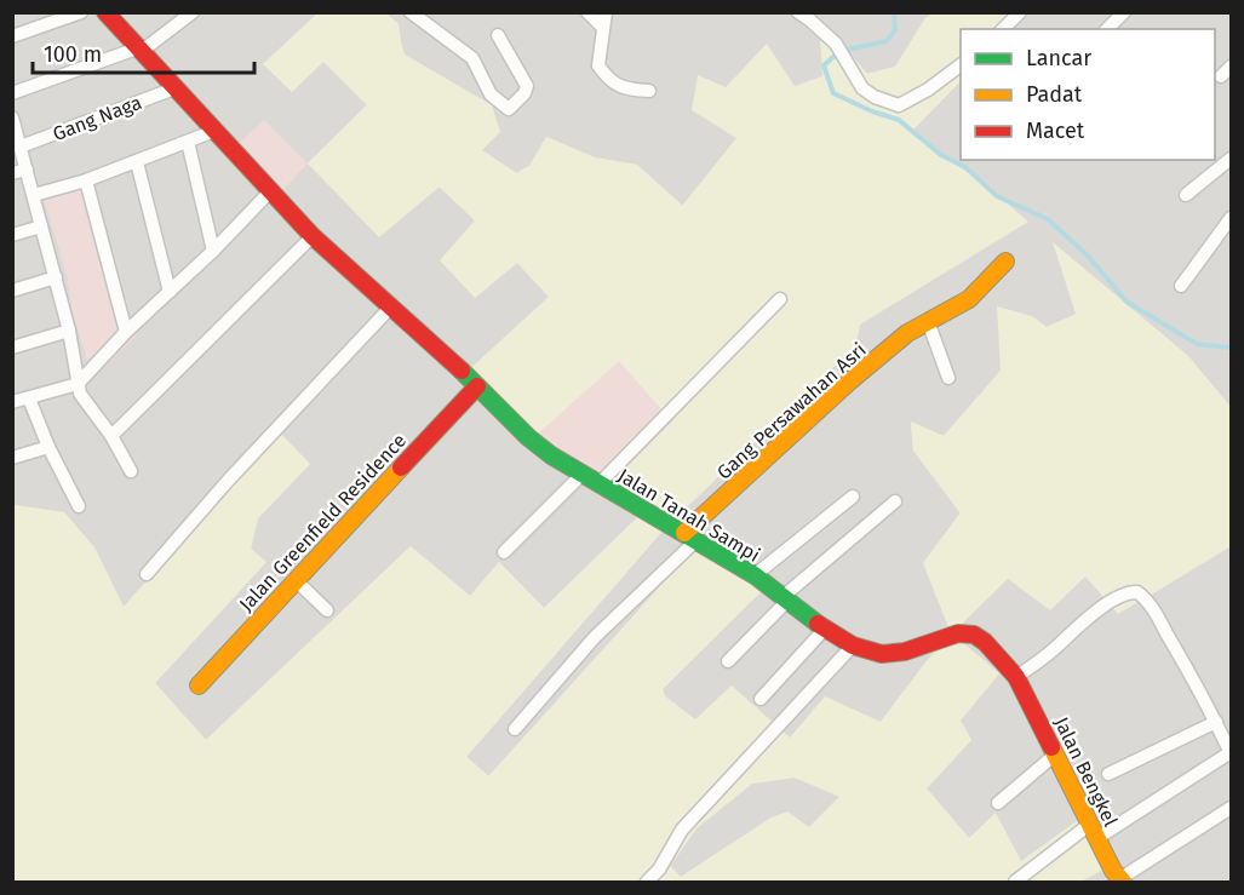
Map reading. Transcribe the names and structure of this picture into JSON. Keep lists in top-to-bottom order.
{
  "streets": {
    "street": [
      "Gang Naga",
      "Gang Persawahan Asri",
      "Jalan Tanah Sampi",
      "Jalan Greenfield Residence",
      "Jalan Bengkel"
    ]
  },
  "crossings": [
    ["Gang Naga", "Jalan Tanah Sampi"],
    ["Gang Persawahan Asri", "Jalan Tanah Sampi"],
    ["Jalan Tanah Sampi", "Jalan Greenfield Residence"],
    ["Jalan Tanah Sampi", "Jalan Bengkel"]
  ],
  "legend": ["Lancar", "Padat", "Macet"],
  "scale_bar": "100 m"
}
